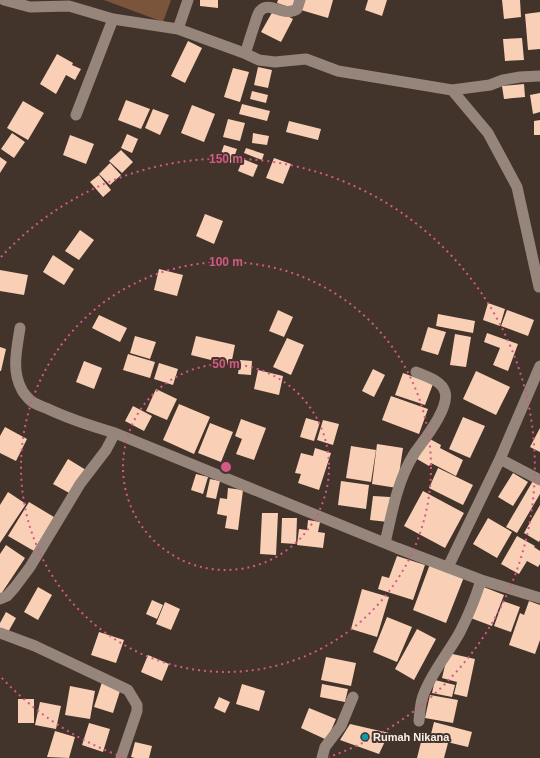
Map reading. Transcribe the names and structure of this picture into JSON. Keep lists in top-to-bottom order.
{
  "places": ["Rumah Nikana"],
  "rings": ["150 m", "100 m", "50 m"]
}
